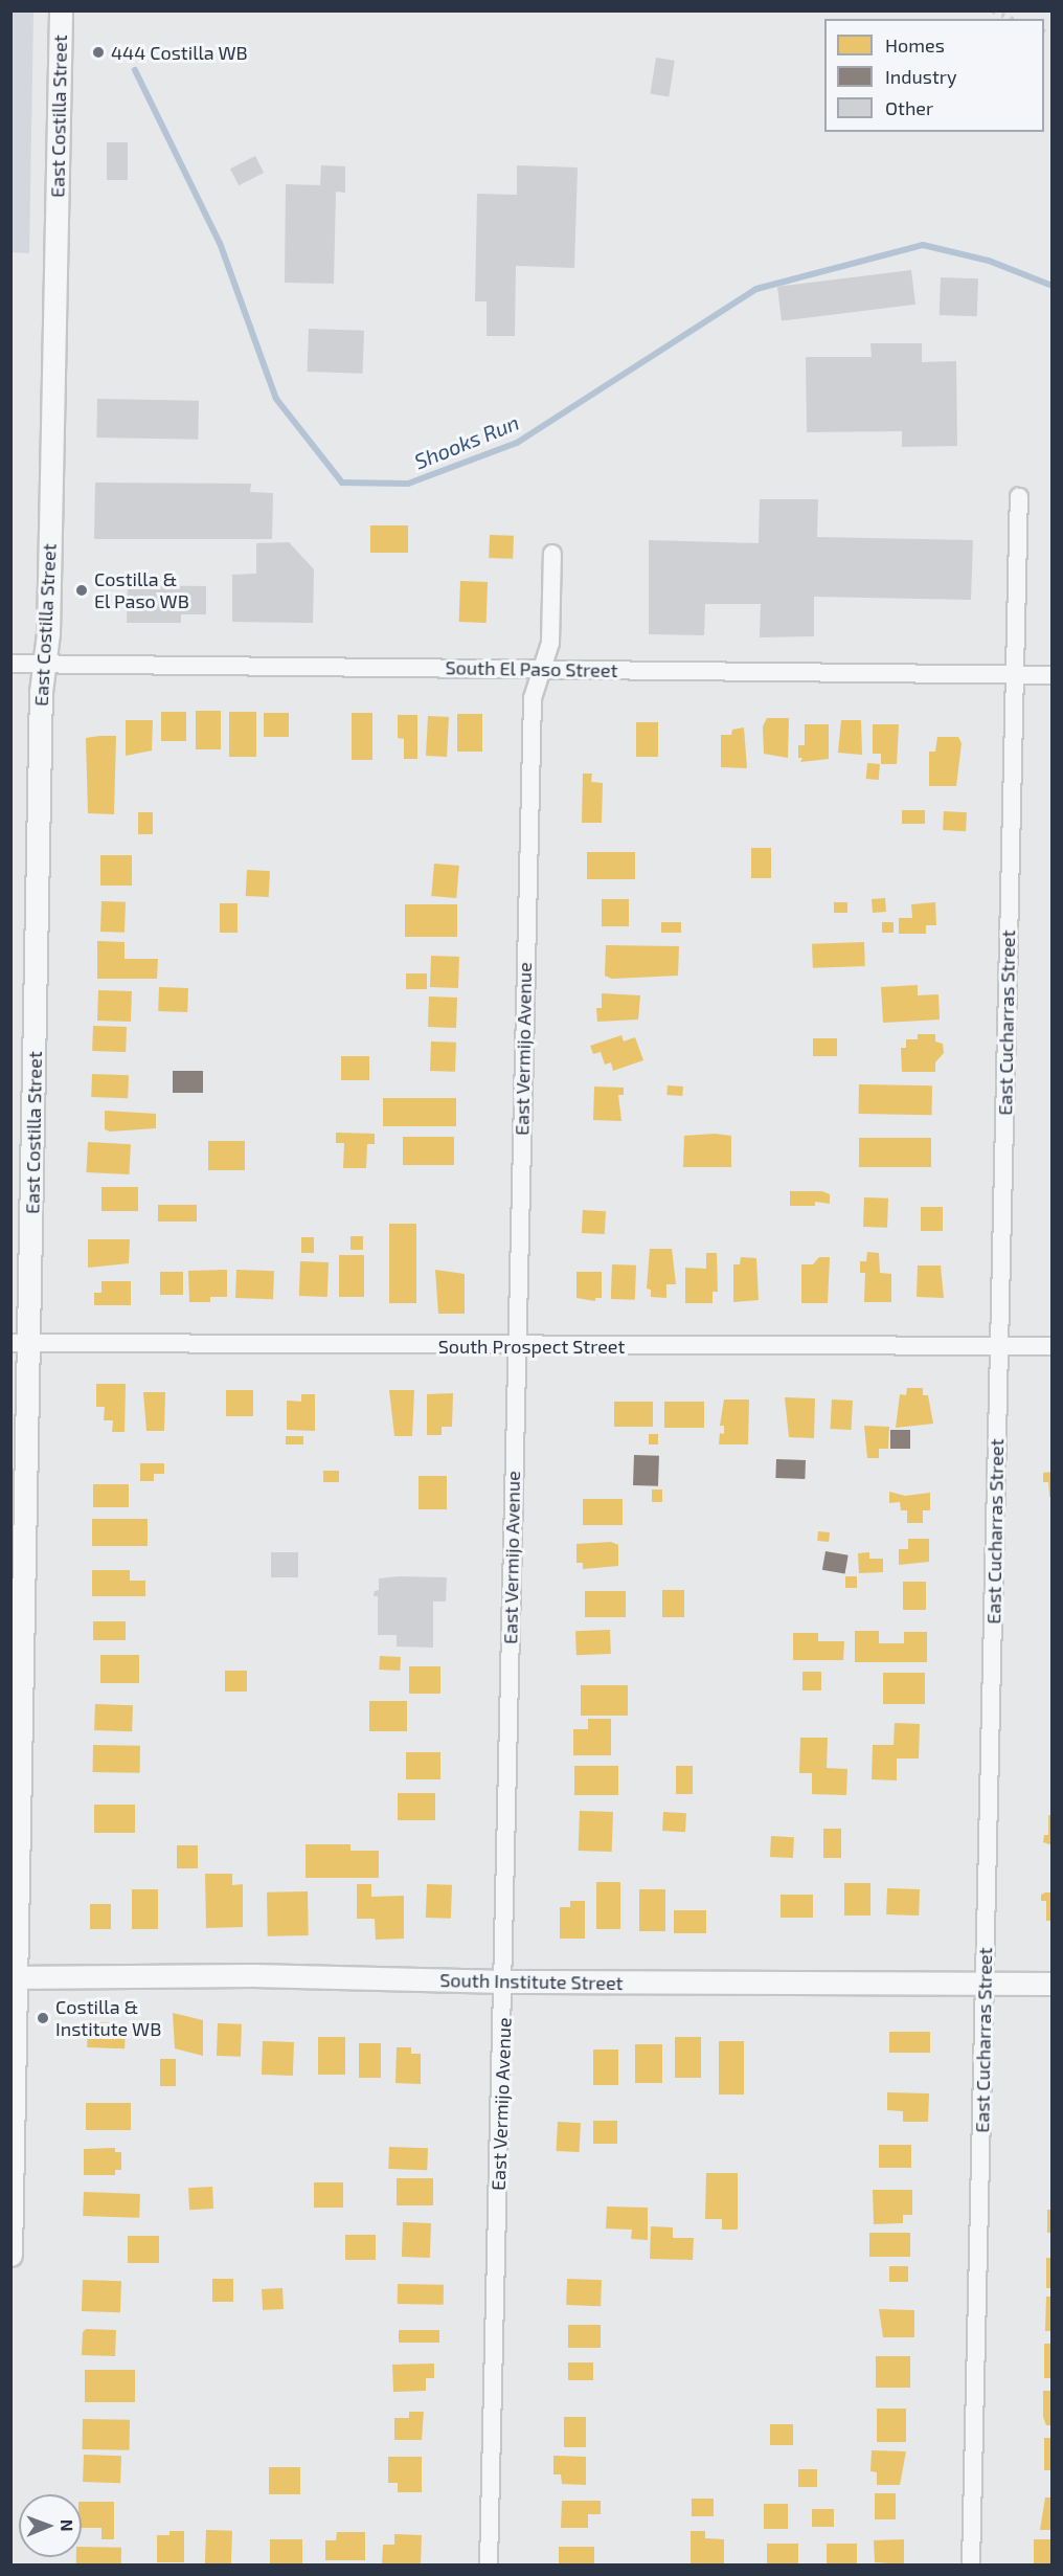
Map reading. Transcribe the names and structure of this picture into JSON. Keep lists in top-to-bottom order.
{
  "streets": {
    "street": [
      "East Costilla Street",
      "South El Paso Street",
      "East Cucharras Street",
      "East Vermijo Avenue",
      "South Prospect Street",
      "South Institute Street"
    ]
  },
  "crossings": [
    ["East Costilla Street", "South El Paso Street"],
    ["East Costilla Street", "South Prospect Street"],
    ["East Costilla Street", "South Institute Street"],
    ["South El Paso Street", "East Cucharras Street"],
    ["South El Paso Street", "East Vermijo Avenue"],
    ["East Cucharras Street", "South Prospect Street"],
    ["East Cucharras Street", "South Institute Street"],
    ["East Vermijo Avenue", "South Prospect Street"],
    ["East Vermijo Avenue", "South Institute Street"]
  ],
  "water": ["Shooks Run"],
  "places": ["444 Costilla WB", "Costilla & El Paso WB", "Costilla & Institute WB"],
  "legend": ["Homes", "Industry", "Other"],
  "north": "right"
}
